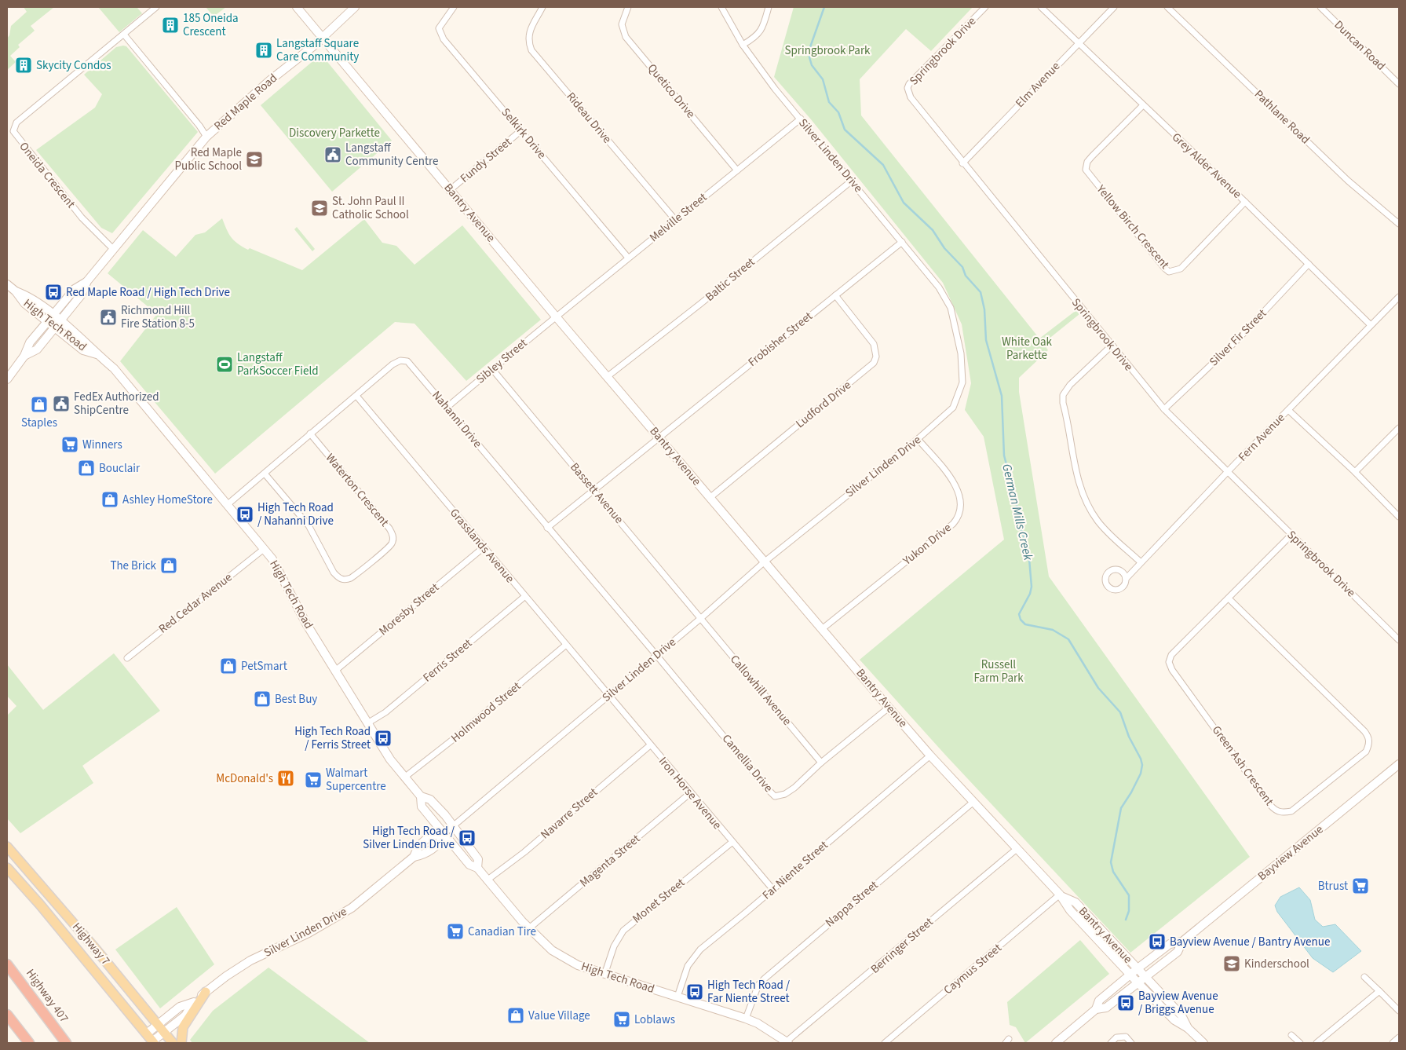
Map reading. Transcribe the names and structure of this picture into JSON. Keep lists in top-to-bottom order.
{
  "streets": {
    "highway": ["Highway 407"],
    "main road": ["Highway 7"],
    "street": [
      "Duncan Road",
      "Springbrook Drive",
      "Elm Avenue",
      "Quetico Drive",
      "Red Maple Road",
      "Pathlane Road",
      "Rideau Drive",
      "Selkirk Drive",
      "Silver Linden Drive",
      "Fundy Street",
      "Grey Alder Avenue",
      "Oneida Crescent",
      "Bantry Avenue",
      "Melville Street",
      "Yellow Birch Crescent",
      "Baltic Street",
      "High Tech Road",
      "Silver Fir Street",
      "Frobisher Street",
      "Sibley Street",
      "Ludford Drive",
      "Nahanni Drive",
      "Fern Avenue",
      "Waterton Crescent",
      "Bassett Avenue",
      "Yukon Drive",
      "Grasslands Avenue",
      "Red Cedar Avenue",
      "Moresby Street",
      "Ferris Street",
      "Callowhill Avenue",
      "Holmwood Street",
      "Camellia Drive",
      "Green Ash Crescent",
      "Iron Horse Avenue",
      "Navarre Street",
      "Bayview Avenue",
      "Magenta Street",
      "Far Niente Street",
      "Monet Street",
      "Nappa Street",
      "Berringer Street",
      "Caymus Street"
    ]
  },
  "crossings": [
    ["Springbrook Drive", "Elm Avenue"],
    ["Springbrook Drive", "Silver Fir Street"],
    ["Springbrook Drive", "Fern Avenue"],
    ["Springbrook Drive", "Green Ash Crescent"],
    ["Elm Avenue", "Grey Alder Avenue"],
    ["Quetico Drive", "Melville Street"],
    ["Red Maple Road", "Oneida Crescent"],
    ["Red Maple Road", "Bantry Avenue"],
    ["Red Maple Road", "High Tech Road"],
    ["Rideau Drive", "Melville Street"],
    ["Selkirk Drive", "Fundy Street"],
    ["Selkirk Drive", "Melville Street"],
    ["Silver Linden Drive", "Bantry Avenue"],
    ["Silver Linden Drive", "Melville Street"],
    ["Silver Linden Drive", "Baltic Street"],
    ["Silver Linden Drive", "High Tech Road"],
    ["Silver Linden Drive", "Frobisher Street"],
    ["Silver Linden Drive", "Nahanni Drive"],
    ["Silver Linden Drive", "Bassett Avenue"],
    ["Silver Linden Drive", "Yukon Drive"],
    ["Silver Linden Drive", "Grasslands Avenue"],
    ["Silver Linden Drive", "Callowhill Avenue"],
    ["Silver Linden Drive", "Camellia Drive"],
    ["Silver Linden Drive", "Iron Horse Avenue"],
    ["Silver Linden Drive", "Highway 7"],
    ["Fundy Street", "Bantry Avenue"],
    ["Grey Alder Avenue", "Yellow Birch Crescent"],
    ["Grey Alder Avenue", "Silver Fir Street"],
    ["Grey Alder Avenue", "Fern Avenue"],
    ["Bantry Avenue", "Melville Street"],
    ["Bantry Avenue", "Baltic Street"],
    ["Bantry Avenue", "Frobisher Street"],
    ["Bantry Avenue", "Sibley Street"],
    ["Bantry Avenue", "Ludford Drive"],
    ["Bantry Avenue", "Yukon Drive"],
    ["Bantry Avenue", "Camellia Drive"],
    ["Bantry Avenue", "Bayview Avenue"],
    ["Bantry Avenue", "Far Niente Street"],
    ["Bantry Avenue", "Nappa Street"],
    ["Bantry Avenue", "Berringer Street"],
    ["Bantry Avenue", "Caymus Street"],
    ["Melville Street", "Sibley Street"],
    ["High Tech Road", "Nahanni Drive"],
    ["High Tech Road", "Red Cedar Avenue"],
    ["High Tech Road", "Moresby Street"],
    ["High Tech Road", "Ferris Street"],
    ["High Tech Road", "Holmwood Street"],
    ["High Tech Road", "Navarre Street"],
    ["High Tech Road", "Magenta Street"],
    ["High Tech Road", "Far Niente Street"],
    ["High Tech Road", "Monet Street"],
    ["High Tech Road", "Nappa Street"],
    ["High Tech Road", "Berringer Street"],
    ["Frobisher Street", "Ludford Drive"],
    ["Frobisher Street", "Nahanni Drive"],
    ["Frobisher Street", "Bassett Avenue"],
    ["Sibley Street", "Nahanni Drive"],
    ["Sibley Street", "Bassett Avenue"],
    ["Nahanni Drive", "Waterton Crescent"],
    ["Nahanni Drive", "Grasslands Avenue"],
    ["Nahanni Drive", "Camellia Drive"],
    ["Bassett Avenue", "Callowhill Avenue"],
    ["Grasslands Avenue", "Moresby Street"],
    ["Grasslands Avenue", "Ferris Street"],
    ["Grasslands Avenue", "Holmwood Street"],
    ["Grasslands Avenue", "Iron Horse Avenue"],
    ["Callowhill Avenue", "Camellia Drive"],
    ["Iron Horse Avenue", "Navarre Street"],
    ["Iron Horse Avenue", "Magenta Street"],
    ["Iron Horse Avenue", "Far Niente Street"],
    ["Iron Horse Avenue", "Monet Street"]
  ],
  "water": ["German Mills Creek"],
  "parks": [
    "Springbrook Park",
    "Discovery Parkette",
    "White Oak Parkette",
    "Russell Farm Park"
  ],
  "places": {
    "building": ["185 Oneida Crescent", "Langstaff Square Care Community", "Skycity Condos"],
    "public building": ["Langstaff Community Centre", "Richmond Hill Fire Station 8-5", "FedEx Authorized ShipCentre"],
    "school or university": ["Red Maple Public School", "St. John Paul II Catholic School", "Kinderschool"],
    "bus stop": [
      "Red Maple Road / High Tech Drive",
      "High Tech Road / Nahanni Drive",
      "High Tech Road / Ferris Street",
      "High Tech Road / Silver Linden Drive",
      "Bayview Avenue / Bantry Avenue",
      "High Tech Road / Far Niente Street",
      "Bayview Avenue / Briggs Avenue"
    ],
    "sports": ["Langstaff ParkSoccer Field"],
    "shop": [
      "Staples",
      "Bouclair",
      "Ashley HomeStore",
      "The Brick",
      "PetSmart",
      "Best Buy",
      "Value Village"
    ],
    "supermarket": [
      "Winners",
      "Walmart Supercentre",
      "Btrust",
      "Canadian Tire",
      "Loblaws"
    ],
    "restaurant": ["McDonald's"]
  }
}
